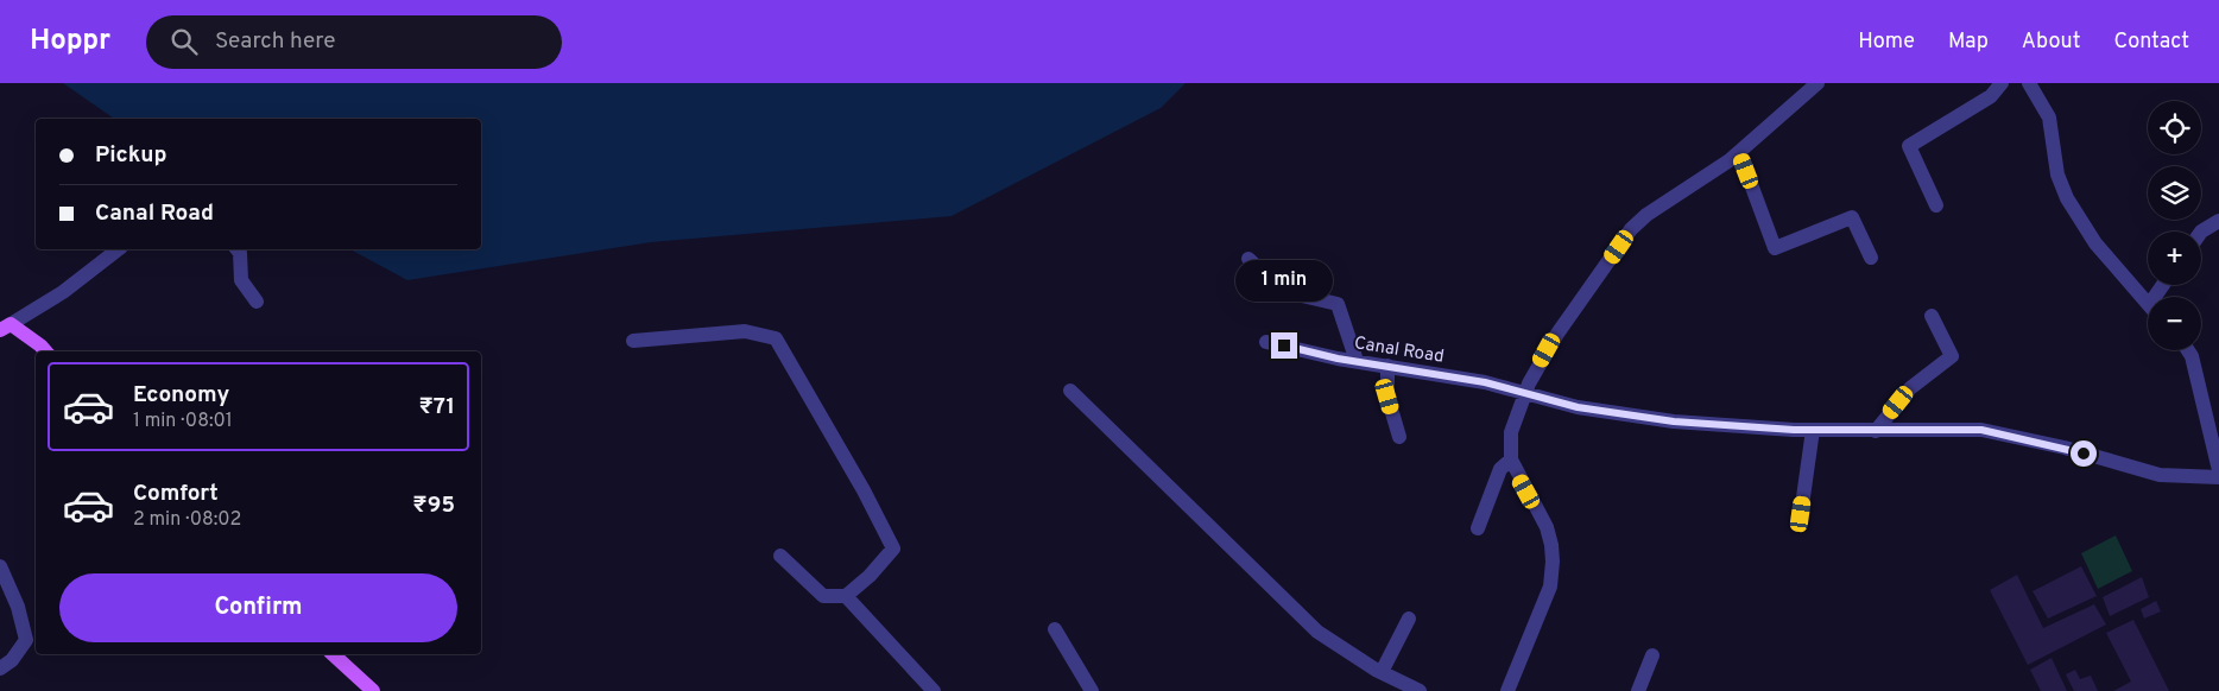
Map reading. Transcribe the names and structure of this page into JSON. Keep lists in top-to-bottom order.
{
  "streets": {
    "street": ["Canal Road"]
  },
  "page": {
    "header": "Hoppr",
    "search": "Search here",
    "nav": [
      "Home",
      "Map",
      "About",
      "Contact"
    ],
    "map_buttons": ["+", "−"],
    "banner": ["Pickup", "Canal Road"],
    "bubble": "1 min",
    "list": [
      {
        "name": "Economy",
        "note": "1 min · 08:01",
        "value": "₹71"
      },
      {
        "name": "Comfort",
        "note": "2 min · 08:02",
        "value": "₹95"
      }
    ],
    "buttons": "Confirm"
  }
}
